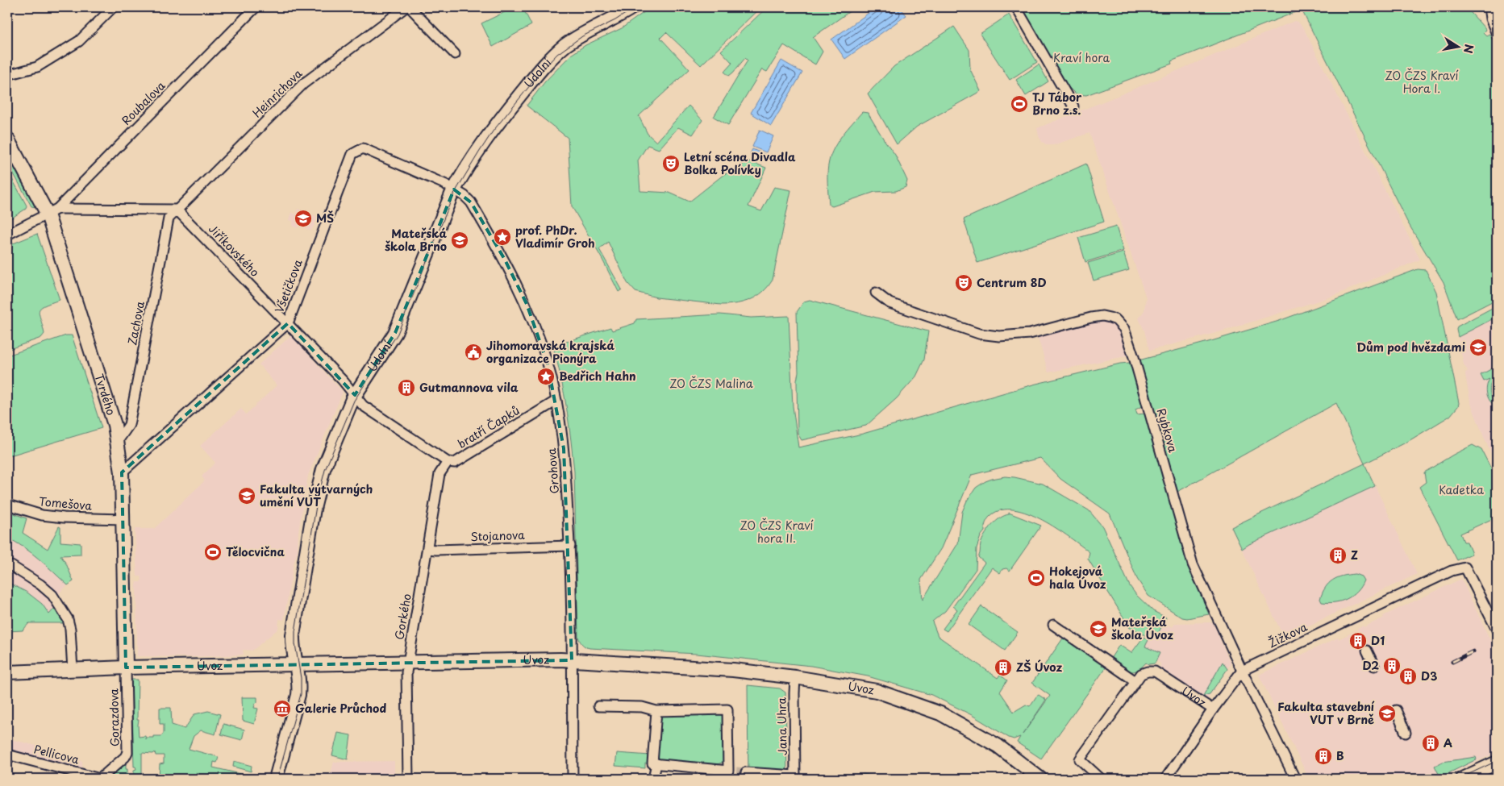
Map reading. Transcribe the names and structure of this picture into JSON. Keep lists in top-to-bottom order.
{
  "streets": {
    "street": [
      "Údolní",
      "Heinrichova",
      "Roubalova",
      "Jiříkovského",
      "Všetičkova",
      "Zachova",
      "Tvrdého",
      "bratří Čapků",
      "Rybkova",
      "Grohova",
      "Tomešova",
      "Stojanova",
      "Gorkého",
      "Žižkova",
      "Úvoz",
      "Gorazdova",
      "Jana Uhra",
      "Pellicova"
    ]
  },
  "crossings": [
    ["Údolní", "Jiříkovského"],
    ["Údolní", "Všetičkova"],
    ["Údolní", "Grohova"],
    ["Údolní", "Úvoz"],
    ["Heinrichova", "Jiříkovského"],
    ["Heinrichova", "Zachova"],
    ["Roubalova", "Tvrdého"],
    ["Jiříkovského", "Všetičkova"],
    ["Jiříkovského", "Zachova"],
    ["Všetičkova", "Tvrdého"],
    ["Všetičkova", "Grohova"],
    ["Zachova", "Tvrdého"],
    ["Tvrdého", "Tomešova"],
    ["Tvrdého", "Úvoz"],
    ["Tvrdého", "Gorazdova"],
    ["bratří Čapků", "Grohova"],
    ["bratří Čapků", "Gorkého"],
    ["Rybkova", "Žižkova"],
    ["Grohova", "Stojanova"],
    ["Grohova", "Úvoz"],
    ["Stojanova", "Gorkého"],
    ["Gorkého", "Úvoz"],
    ["Žižkova", "Úvoz"],
    ["Úvoz", "Gorazdova"],
    ["Úvoz", "Jana Uhra"],
    ["Gorazdova", "Pellicova"]
  ],
  "parks": [
    "Kraví hora",
    "ZO ČZS Kraví Hora I.",
    "ZO ČZS Malina",
    "Kadetka",
    "ZO ČZS Kraví hora II."
  ],
  "places": {
    "sports": ["TJ Tábor Brno z.s.", "Tělocvična", "Hokejová hala Úvoz"],
    "theatre": ["Letní scéna Divadla Bolka Polívky", "Centrum 8D"],
    "school or university": [
      "MŠ",
      "Mateřská škola Brno",
      "Dům pod hvězdami",
      "Fakulta výtvarných umění VUT",
      "Mateřská škola Úvoz",
      "Fakulta stavební VUT v Brně"
    ],
    "place": ["prof. PhDr. Vladimír Groh", "Bedřich Hahn"],
    "public building": ["Jihomoravská krajská organizace Pionýra"],
    "building": [
      "Gutmannova vila",
      "Z",
      "D1",
      "D2",
      "ZŠ Úvoz",
      "D3",
      "A",
      "B"
    ],
    "museum": ["Galerie Průchod"]
  },
  "north": "right"
}
